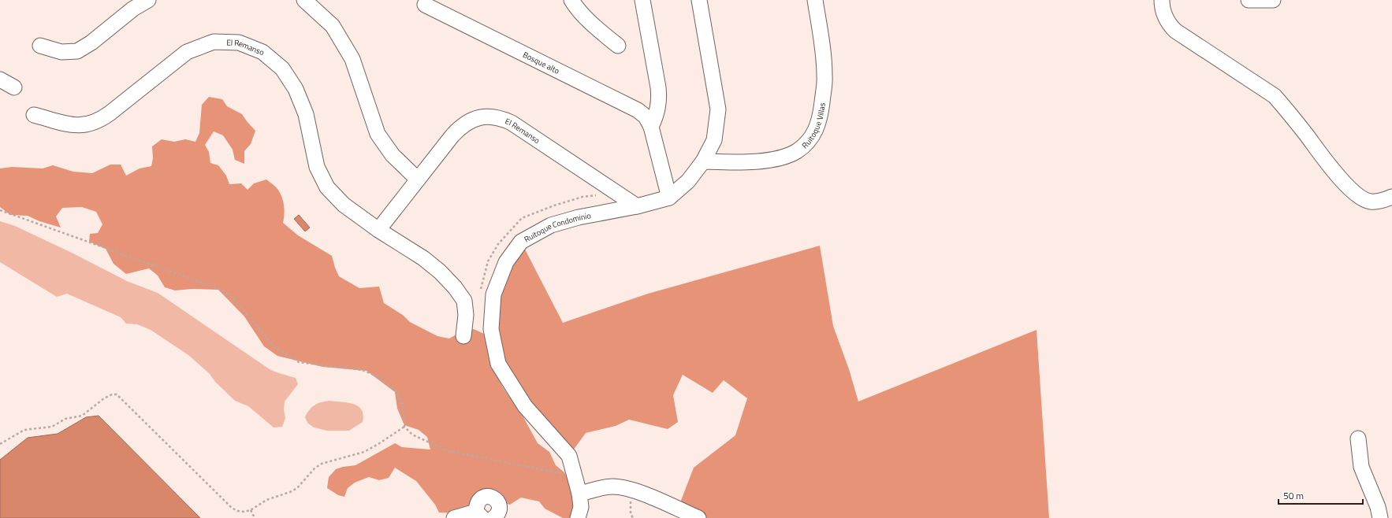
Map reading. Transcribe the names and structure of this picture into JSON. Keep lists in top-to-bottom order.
{
  "streets": {
    "street": [
      "El Remanso",
      "Bosque alto",
      "Ruitoque Villas",
      "Ruitoque Condominio"
    ]
  },
  "crossings": [
    ["El Remanso", "Ruitoque Condominio"],
    ["Bosque alto", "Ruitoque Condominio"],
    ["Ruitoque Villas", "Ruitoque Condominio"]
  ],
  "scale_bar": "50 m"
}
